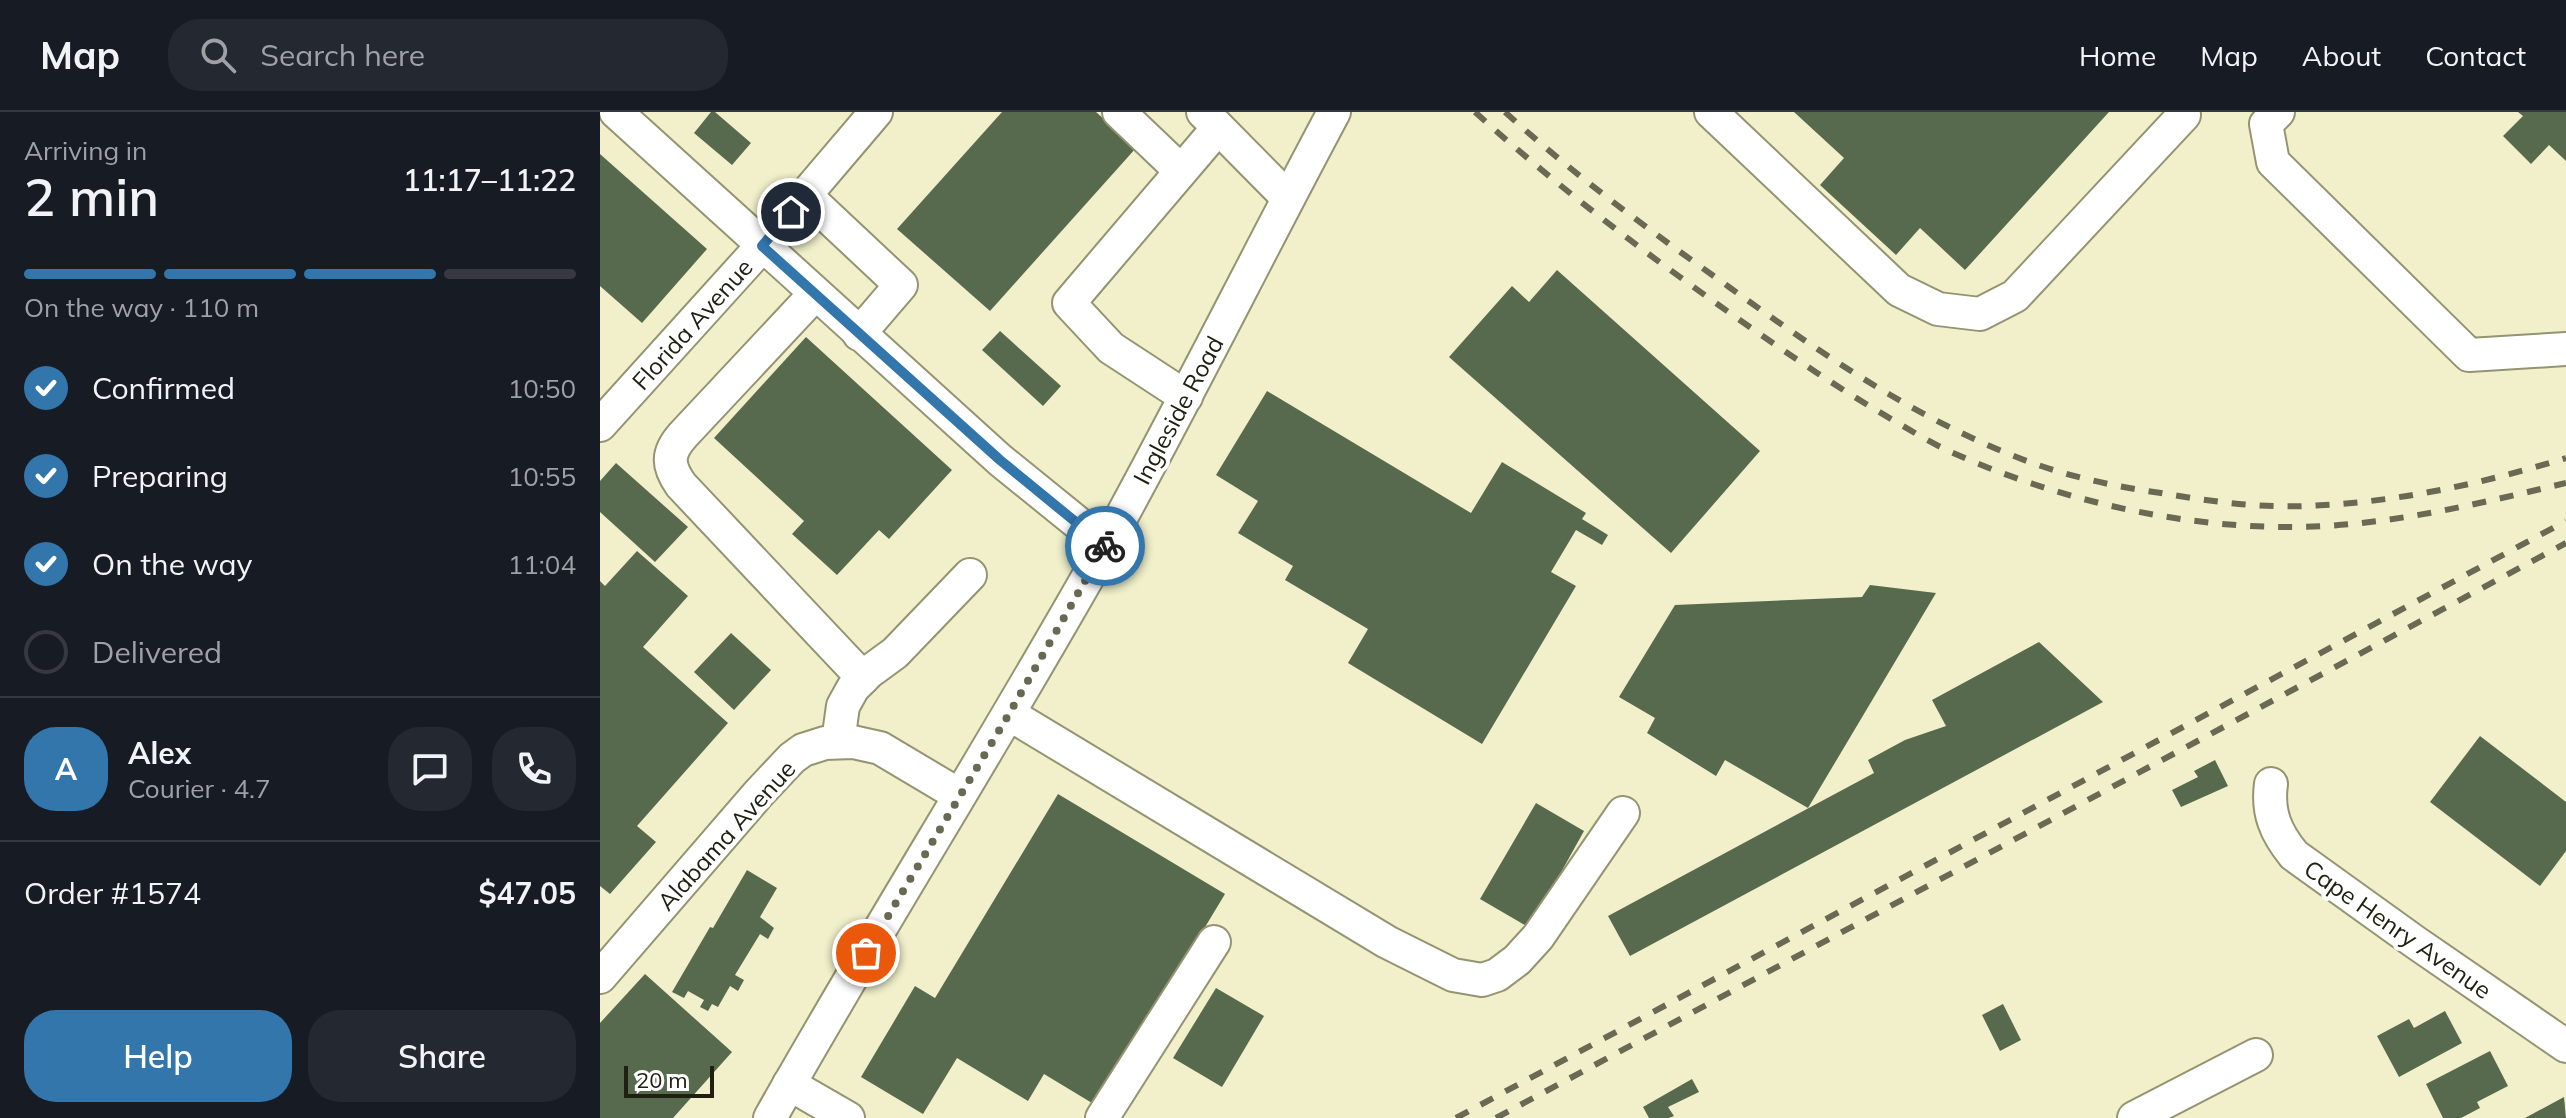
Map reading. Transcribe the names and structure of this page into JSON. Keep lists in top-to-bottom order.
{
  "streets": {
    "street": [
      "Florida Avenue",
      "Ingleside Road",
      "Alabama Avenue",
      "Cape Henry Avenue"
    ]
  },
  "crossings": [
    ["Ingleside Road", "Alabama Avenue"]
  ],
  "scale_bar": "20 m",
  "page": {
    "header": "Map",
    "search": "Search here",
    "nav": [
      "Home",
      "Map",
      "About",
      "Contact"
    ],
    "heading": ["2 min", "Arriving in", "11:17–11:22"],
    "panel": [
      "Alex",
      "Courier · 4.7",
      "Order #1574",
      "$47.05"
    ],
    "bar": "On the way · 110 m",
    "list": [
      ["Confirmed", "10:50"],
      ["Preparing", "10:55"],
      ["On the way", "11:04"],
      "Delivered"
    ],
    "round": "A",
    "buttons": ["Help", "Share"],
    "scale": "20 m"
  }
}
